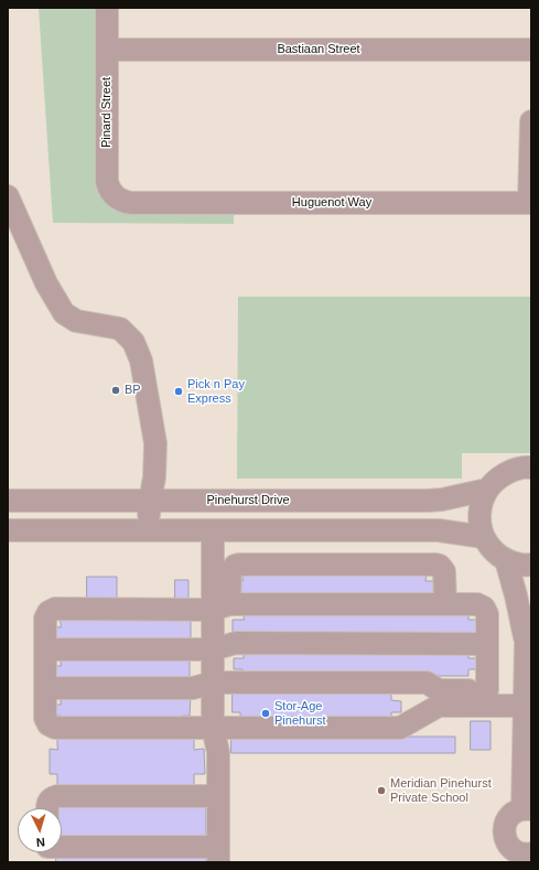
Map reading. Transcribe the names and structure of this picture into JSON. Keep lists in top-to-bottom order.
{
  "streets": {
    "street": [
      "Bastiaan Street",
      "Pinard Street",
      "Huguenot Way",
      "Pinehurst Drive"
    ]
  },
  "crossings": [
    ["Bastiaan Street", "Pinard Street"],
    ["Pinard Street", "Huguenot Way"]
  ],
  "places": [
    "BP",
    "Pick n Pay Express",
    "Stor-Age Pinehurst",
    "Meridian Pinehurst Private School"
  ],
  "north": "bottom"
}
